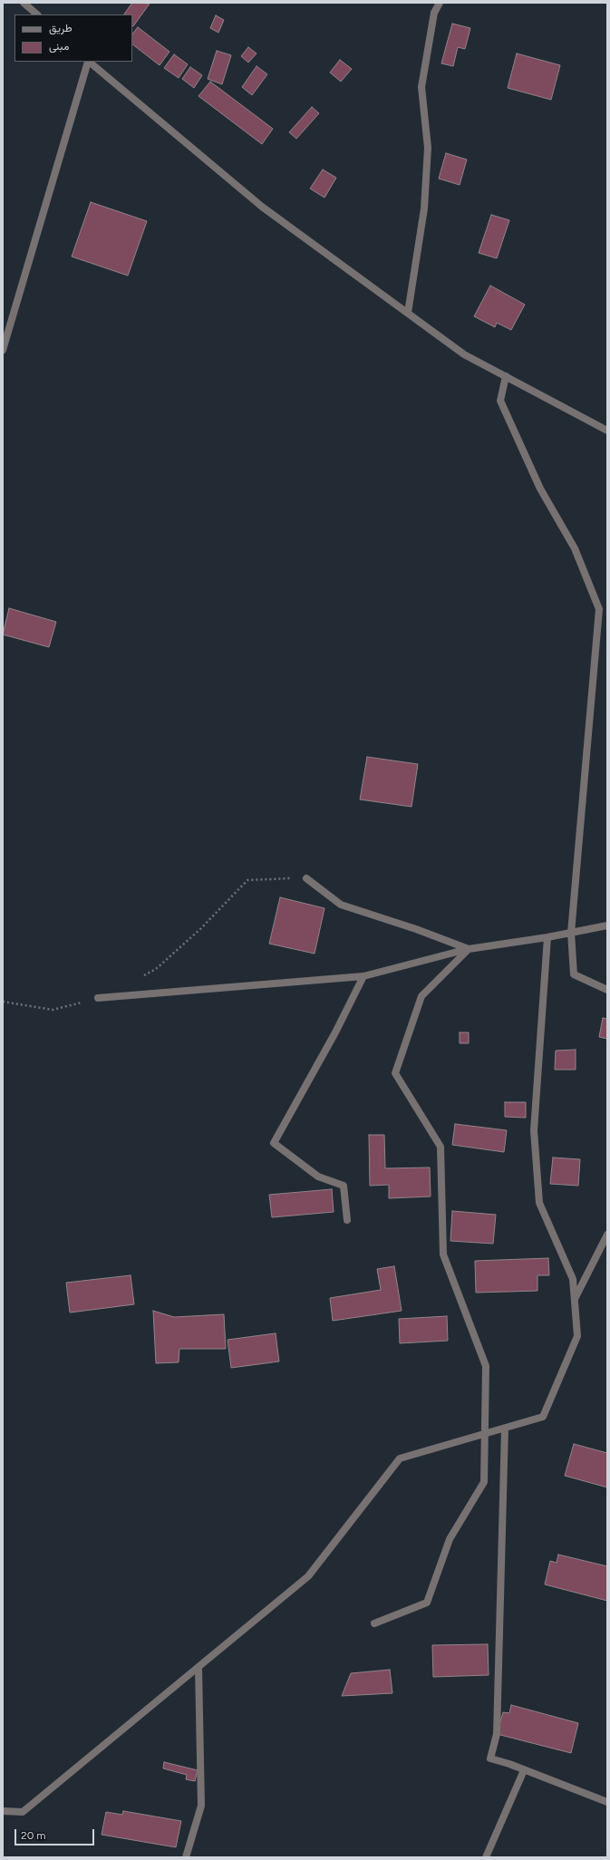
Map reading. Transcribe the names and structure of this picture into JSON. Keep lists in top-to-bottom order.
{
  "legend": ["طريق", "مبنى"],
  "scale_bar": "20 m"
}
